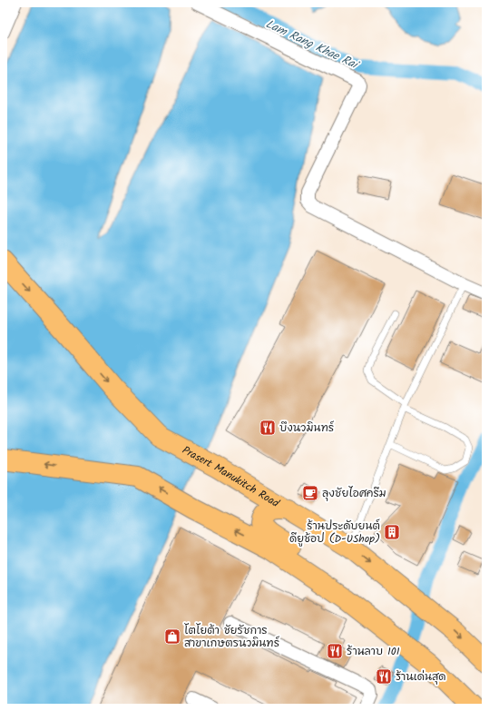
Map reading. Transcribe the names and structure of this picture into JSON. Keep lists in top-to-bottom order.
{
  "streets": {
    "main road": ["Prasert Manukitch Road"]
  },
  "water": ["Lam Rang Khae Rai"],
  "places": {
    "restaurant": ["บึงนวมินทร์", "ร้านลาบ 101", "ร้านเด่นสุด"],
    "cafe": ["ลุงชัยไอศครีม"],
    "building": ["ร้านประดับยนต์ ดียูช้อป (D-UShop)"],
    "shop": ["โตโยต้า ชัยรัชการ สาขาเกษตรนวมินทร์"]
  }
}
